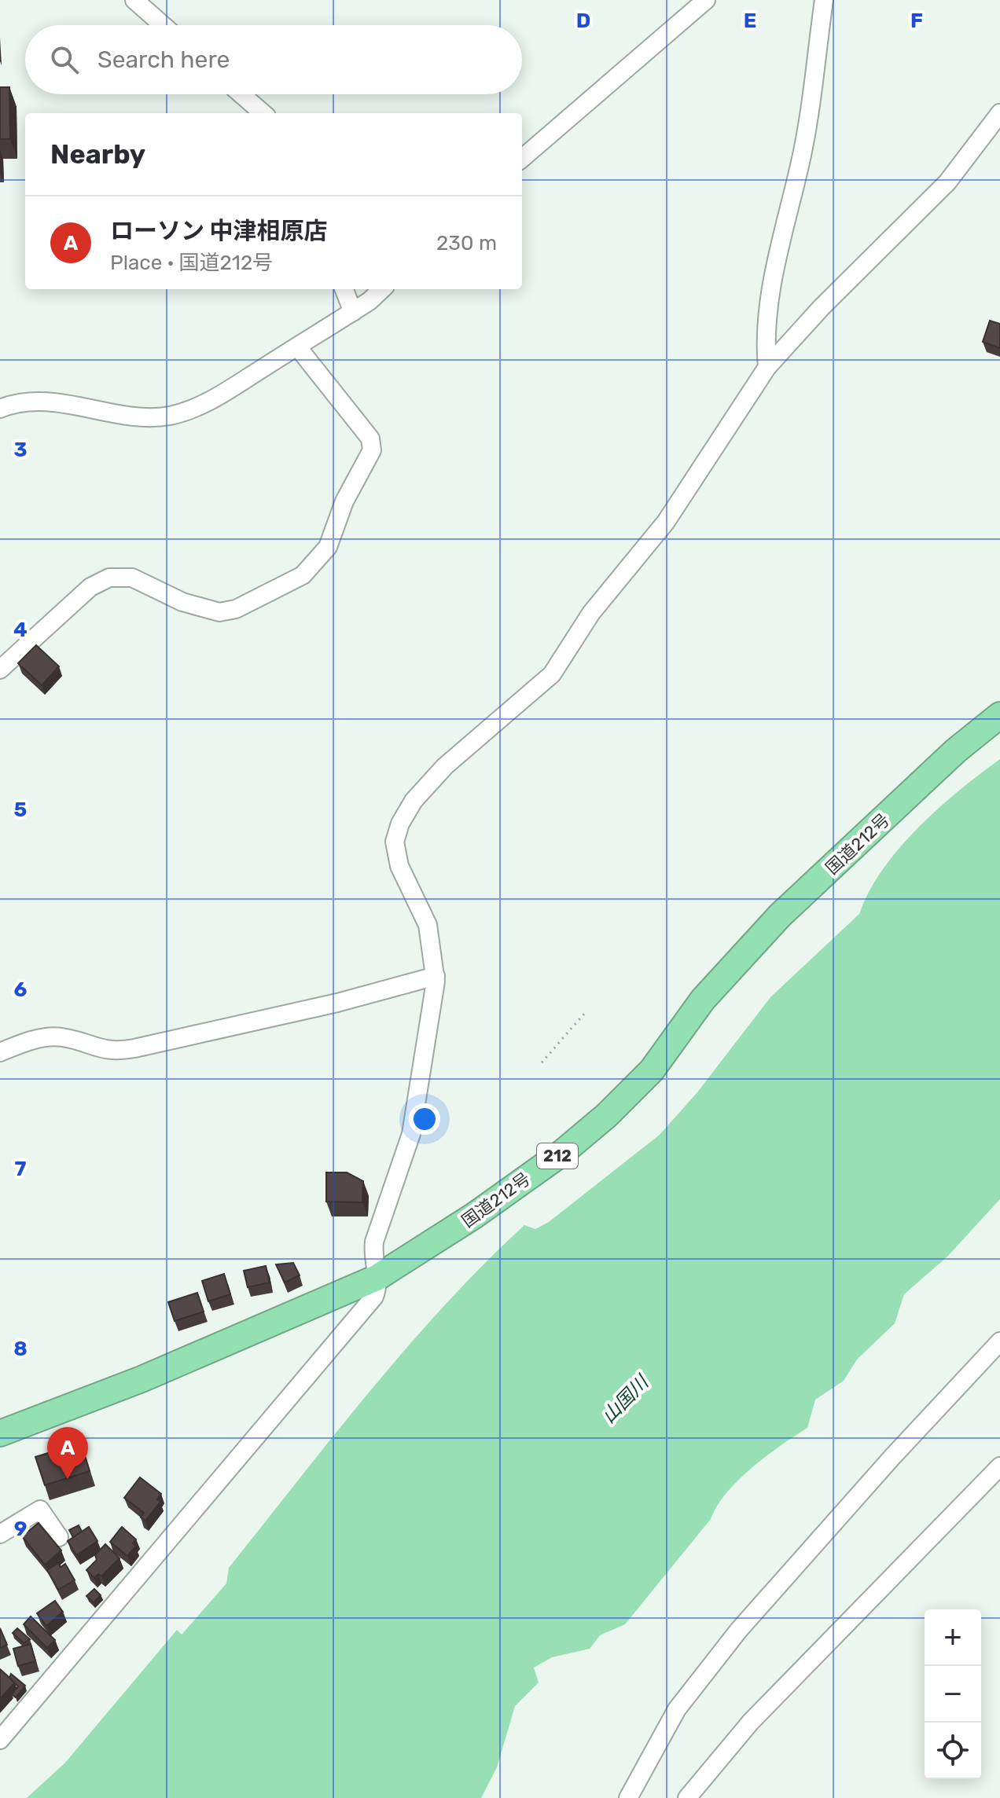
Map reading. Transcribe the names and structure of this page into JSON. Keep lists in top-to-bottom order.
{
  "streets": {
    "highway": ["国道212号", "212"]
  },
  "water": ["山国川"],
  "page": {
    "search": "Search here",
    "heading": "Nearby",
    "list": [
      {
        "mark": "A",
        "name": "ローソン 中津相原店",
        "note": "Place · 国道212号",
        "value": "230 m"
      }
    ],
    "pins": "A",
    "map_buttons": ["+", "−"]
  },
  "grid": {
    "columns": ["D", "E", "F"],
    "rows": [
      "3",
      "4",
      "5",
      "6",
      "7",
      "8",
      "9"
    ]
  }
}
